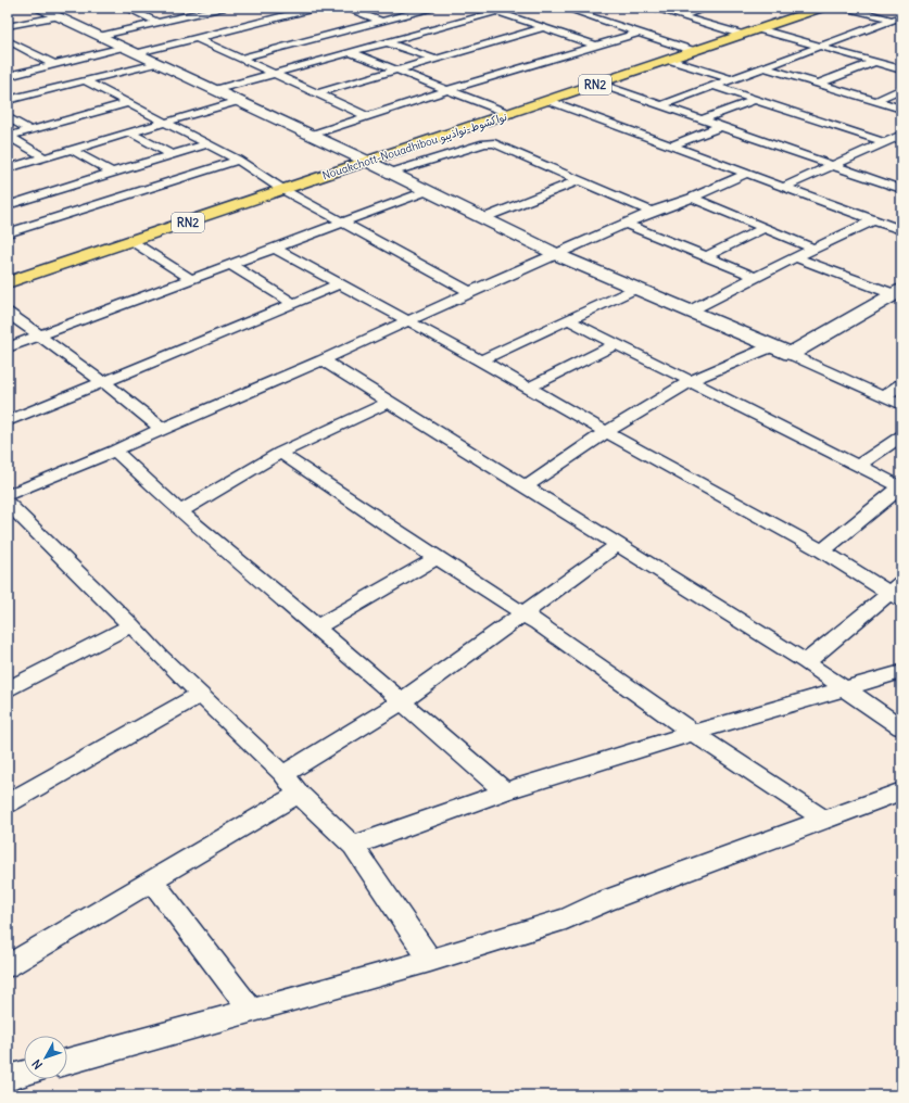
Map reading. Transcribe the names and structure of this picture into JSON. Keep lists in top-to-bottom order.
{
  "streets": {
    "highway": ["RN2", "Nouakchott-Nouadhibou نواكشوط-نواذيبو"]
  },
  "north": "bottom left"
}
